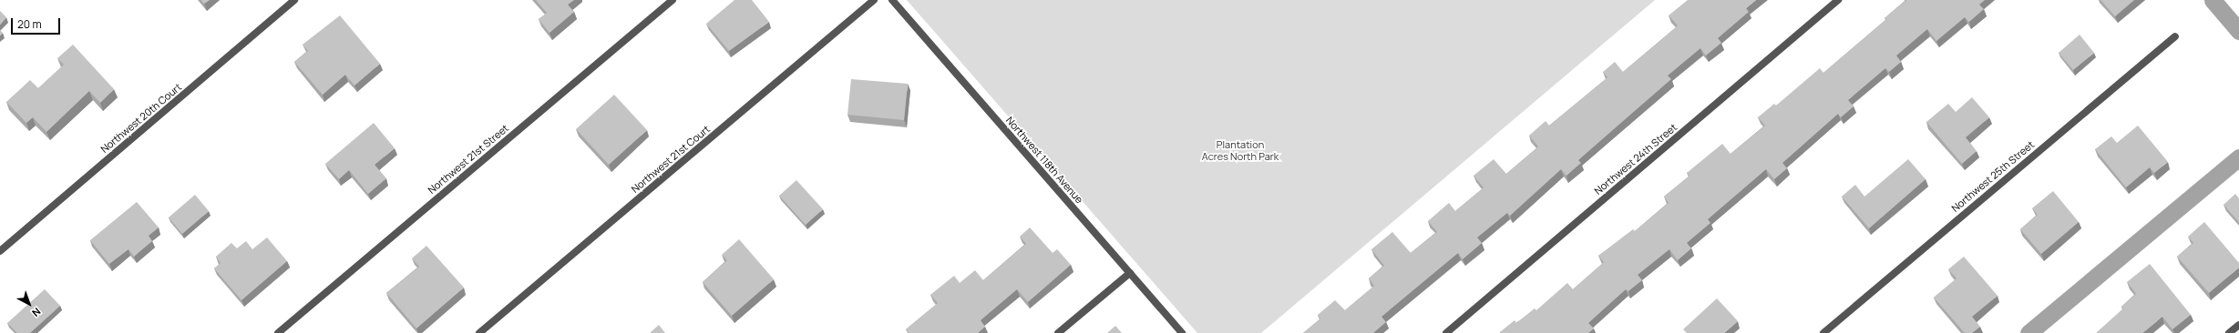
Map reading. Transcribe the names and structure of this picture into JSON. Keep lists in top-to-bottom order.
{
  "streets": {
    "street": [
      "Northwest 20th Court",
      "Northwest 21st Street",
      "Northwest 21st Court",
      "Northwest 24th Street",
      "Northwest 118th Avenue",
      "Northwest 25th Street"
    ]
  },
  "parks": ["Plantation Acres North Park"],
  "scale_bar": "20 m",
  "north": "bottom right"
}
